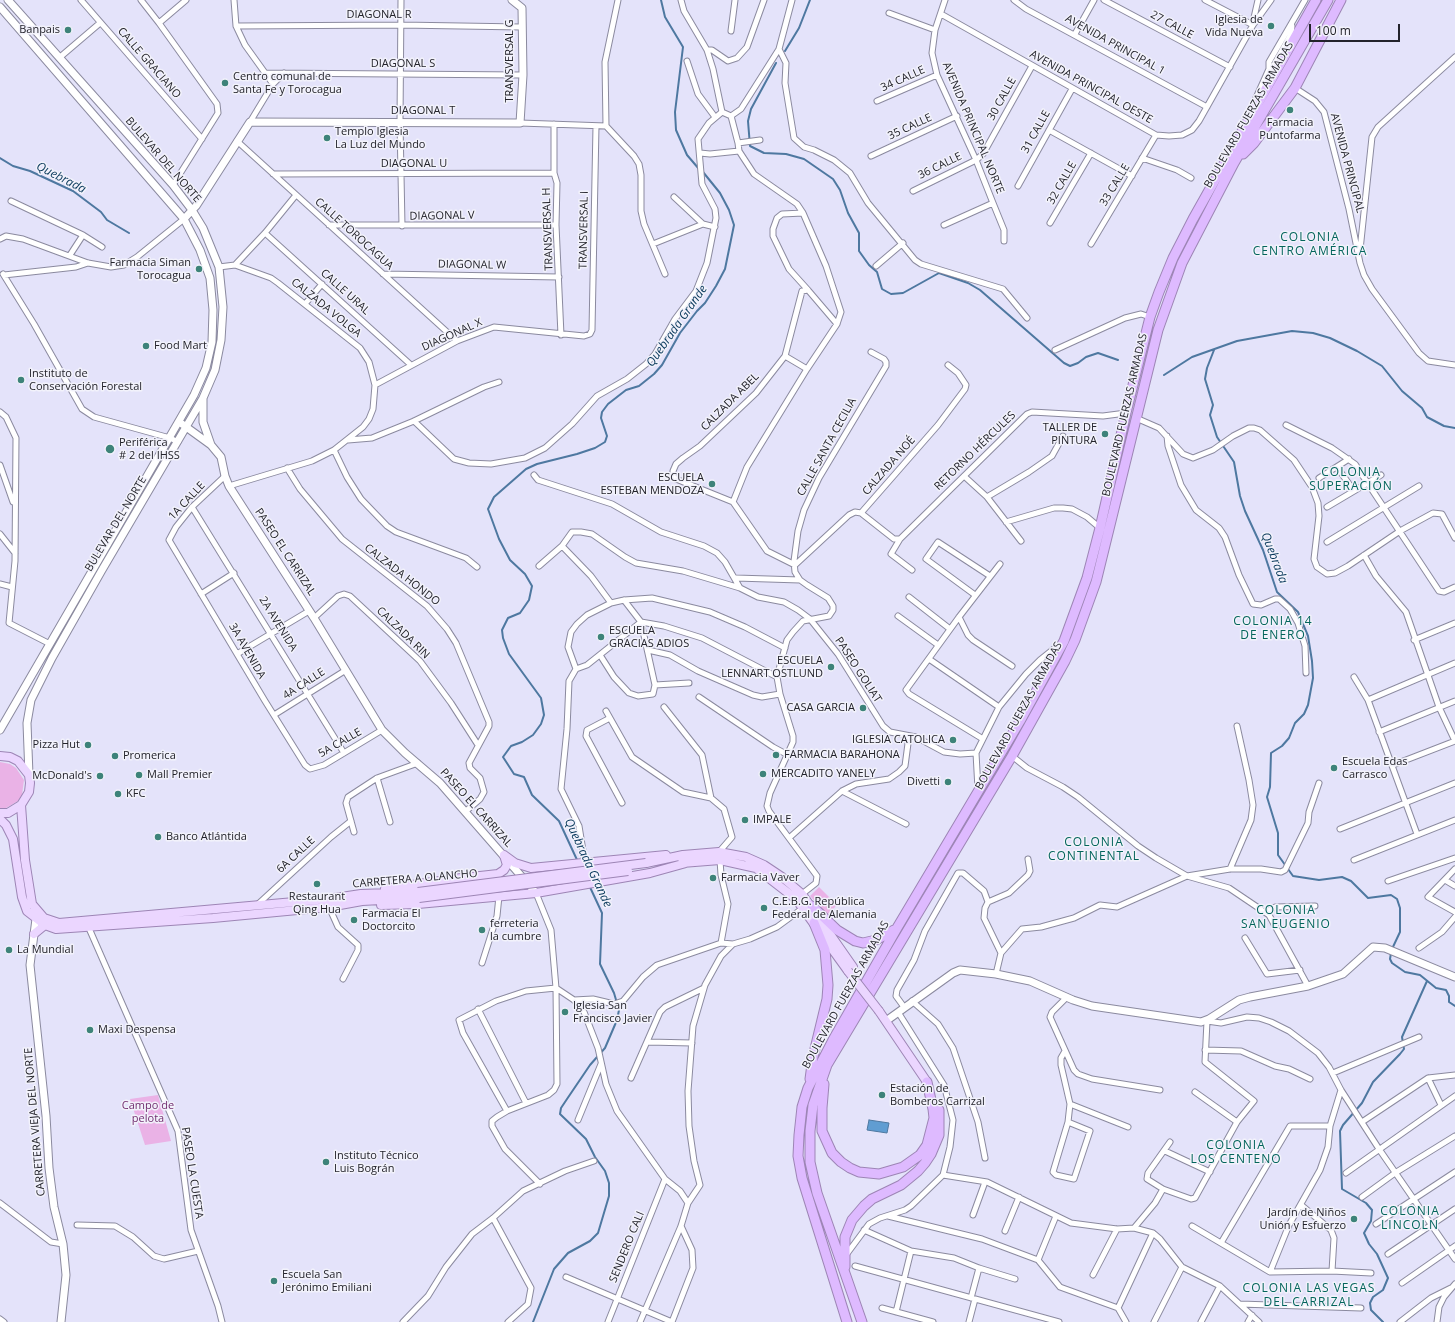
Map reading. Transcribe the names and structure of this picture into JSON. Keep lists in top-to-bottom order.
{
  "streets": {
    "highway": ["BOULEVARD FUERZAS ARMADAS"],
    "main road": ["CARRETERA A OLANCHO"],
    "street": [
      "DIAGONAL R",
      "27 CALLE",
      "AVENIDA PRINCIPAL 1",
      "TRANSVERSAL G",
      "CALLE GRACIANO",
      "DIAGONAL S",
      "34 CALLE",
      "AVENIDA PRINCIPAL OESTE",
      "30 CALLE",
      "DIAGONAL T",
      "35 CALLE",
      "AVENIDA PRINCIPAL NORTE",
      "31 CALLE",
      "BULEVAR DEL NORTE",
      "AVENIDA PRINCIPAL",
      "DIAGONAL U",
      "36 CALLE",
      "32 CALLE",
      "33 CALLE",
      "DIAGONAL V",
      "TRANSVERSAL H",
      "TRANSVERSAL I",
      "CALLE TOROCAGUA",
      "DIAGONAL W",
      "CALLE URAL",
      "CALZADA VOLGA",
      "DIAGONAL X",
      "CALZADA ABEL",
      "CALLE SANTA CECILIA",
      "RETORNO HÉRCULES",
      "CALZADA NOÉ",
      "1A CALLE",
      "PASEO EL CARRIZAL",
      "CALZADA HONDO",
      "2A AVENIDA",
      "CALZADA RIN",
      "3A AVENIDA",
      "PASEO GOLIAT",
      "4A CALLE",
      "5A CALLE",
      "6A CALLE",
      "CARRETERA VIEJA DEL NORTE",
      "PASEO LA CUESTA",
      "SENDERO CALI"
    ]
  },
  "crossings": [
    ["DIAGONAL R", "TRANSVERSAL G"],
    ["27 CALLE", "AVENIDA PRINCIPAL OESTE"],
    ["AVENIDA PRINCIPAL 1", "AVENIDA PRINCIPAL OESTE"],
    ["TRANSVERSAL G", "DIAGONAL S"],
    ["TRANSVERSAL G", "DIAGONAL T"],
    ["34 CALLE", "AVENIDA PRINCIPAL NORTE"],
    ["AVENIDA PRINCIPAL OESTE", "30 CALLE"],
    ["AVENIDA PRINCIPAL OESTE", "AVENIDA PRINCIPAL NORTE"],
    ["AVENIDA PRINCIPAL OESTE", "31 CALLE"],
    ["AVENIDA PRINCIPAL OESTE", "33 CALLE"],
    ["30 CALLE", "AVENIDA PRINCIPAL NORTE"],
    ["30 CALLE", "36 CALLE"],
    ["DIAGONAL T", "TRANSVERSAL H"],
    ["DIAGONAL T", "TRANSVERSAL I"],
    ["BOULEVARD FUERZAS ARMADAS", "RETORNO HÉRCULES"],
    ["35 CALLE", "AVENIDA PRINCIPAL NORTE"],
    ["AVENIDA PRINCIPAL NORTE", "36 CALLE"],
    ["BULEVAR DEL NORTE", "CALZADA VOLGA"],
    ["BULEVAR DEL NORTE", "PASEO EL CARRIZAL"],
    ["DIAGONAL U", "TRANSVERSAL H"],
    ["DIAGONAL U", "CALLE TOROCAGUA"],
    ["DIAGONAL V", "TRANSVERSAL H"],
    ["DIAGONAL V", "CALLE TOROCAGUA"],
    ["TRANSVERSAL H", "DIAGONAL W"],
    ["TRANSVERSAL H", "DIAGONAL X"],
    ["TRANSVERSAL I", "DIAGONAL X"],
    ["CALLE TOROCAGUA", "DIAGONAL W"],
    ["CALLE TOROCAGUA", "DIAGONAL X"],
    ["CALLE URAL", "DIAGONAL X"],
    ["CALZADA VOLGA", "DIAGONAL X"],
    ["CALZADA VOLGA", "PASEO EL CARRIZAL"],
    ["CALZADA VOLGA", "CALZADA HONDO"],
    ["CALLE SANTA CECILIA", "CALZADA NOÉ"],
    ["1A CALLE", "PASEO EL CARRIZAL"],
    ["1A CALLE", "2A AVENIDA"],
    ["1A CALLE", "3A AVENIDA"],
    ["PASEO EL CARRIZAL", "CALZADA HONDO"],
    ["PASEO EL CARRIZAL", "CALZADA RIN"],
    ["PASEO EL CARRIZAL", "4A CALLE"],
    ["PASEO EL CARRIZAL", "5A CALLE"],
    ["CALZADA HONDO", "CALZADA RIN"],
    ["2A AVENIDA", "4A CALLE"],
    ["2A AVENIDA", "5A CALLE"],
    ["3A AVENIDA", "4A CALLE"],
    ["3A AVENIDA", "5A CALLE"],
    ["6A CALLE", "CARRETERA A OLANCHO"],
    ["CARRETERA A OLANCHO", "CARRETERA VIEJA DEL NORTE"],
    ["CARRETERA A OLANCHO", "PASEO LA CUESTA"]
  ],
  "districts": [
    "COLONIA CENTRO AMÉRICA",
    "COLONIA SUPERACIÓN",
    "COLONIA 14 DE ENERO",
    "COLONIA CONTINENTAL",
    "COLONIA SAN EUGENIO",
    "COLONIA LOS CENTENO",
    "COLONIA LINCOLN",
    "COLONIA LAS VEGAS DEL CARRIZAL"
  ],
  "water": ["Quebrada", "Quebrada Grande"],
  "parks": ["Campo de pelota"],
  "places": [
    "Iglesia de Vida Nueva",
    "Banpais",
    "Centro comunal de Santa Fe y Torocagua",
    "Farmacia Puntofarma",
    "Templo Iglesia La Luz del Mundo",
    "Farmacia Siman Torocagua",
    "Food Mart",
    "Instituto de Conservación Forestal",
    "TALLER DE PINTURA",
    "Periférica # 2 del IHSS",
    "ESCUELA ESTEBAN MENDOZA",
    "ESCUELA GRACIAS ADIOS",
    "ESCUELA LENNART OSTLUND",
    "CASA GARCIA",
    "IGLESIA CATOLICA",
    "Pizza Hut",
    "FARMACIA BARAHONA",
    "Promerica",
    "Escuela Edas Carrasco",
    "MERCADITO YANELY",
    "Mall Premier",
    "McDonald's",
    "Divetti",
    "KFC",
    "IMPALE",
    "Banco Atlántida",
    "Farmacia Vaver",
    "Restaurant Qing Hua",
    "C.E.B.G. República Federal de Alemania",
    "Farmacia El Doctorcito",
    "ferreteria la cumbre",
    "La Mundial",
    "Iglesia San Francisco Javier",
    "Maxi Despensa",
    "Estación de Bomberos Carrizal",
    "Instituto Técnico Luis Bográn",
    "Jardín de Niños Unión y Esfuerzo",
    "Escuela San Jerónimo Emiliani"
  ],
  "scale_bar": "100 m"
}
